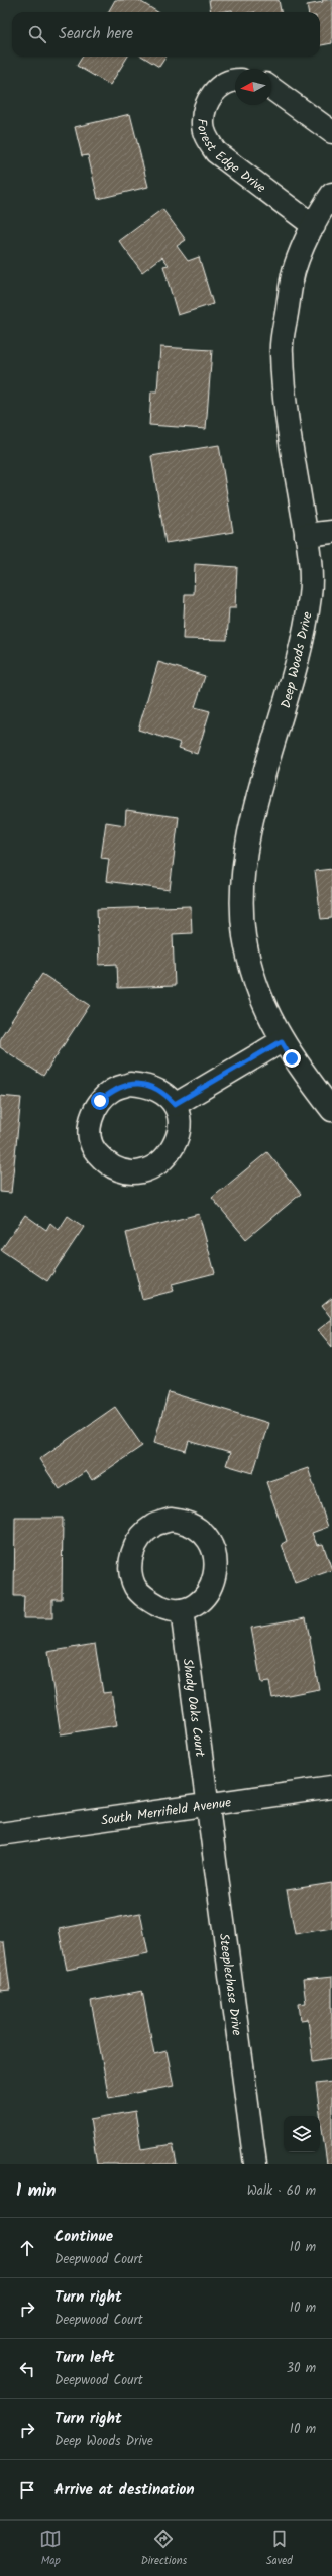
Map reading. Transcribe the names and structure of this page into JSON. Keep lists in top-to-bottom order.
{
  "streets": {
    "street": [
      "Forest Edge Drive",
      "Deep Woods Drive",
      "Shady Oaks Court",
      "South Merrifield Avenue",
      "Steeplechase Drive"
    ]
  },
  "crossings": [
    ["Forest Edge Drive", "Deep Woods Drive"],
    ["Shady Oaks Court", "South Merrifield Avenue"],
    ["Shady Oaks Court", "Steeplechase Drive"],
    ["South Merrifield Avenue", "Steeplechase Drive"]
  ],
  "north": "left",
  "page": {
    "search": "Search here",
    "heading": ["1 min", "Walk · 60 m"],
    "list": [
      ["Continue", "Deepwood Court", "10 m"],
      ["Turn right", "Deepwood Court", "10 m"],
      ["Turn left", "Deepwood Court", "30 m"],
      ["Turn right", "Deep Woods Drive", "10 m"],
      "Arrive at destination"
    ],
    "nav": ["Map", "Directions", "Saved"]
  }
}
